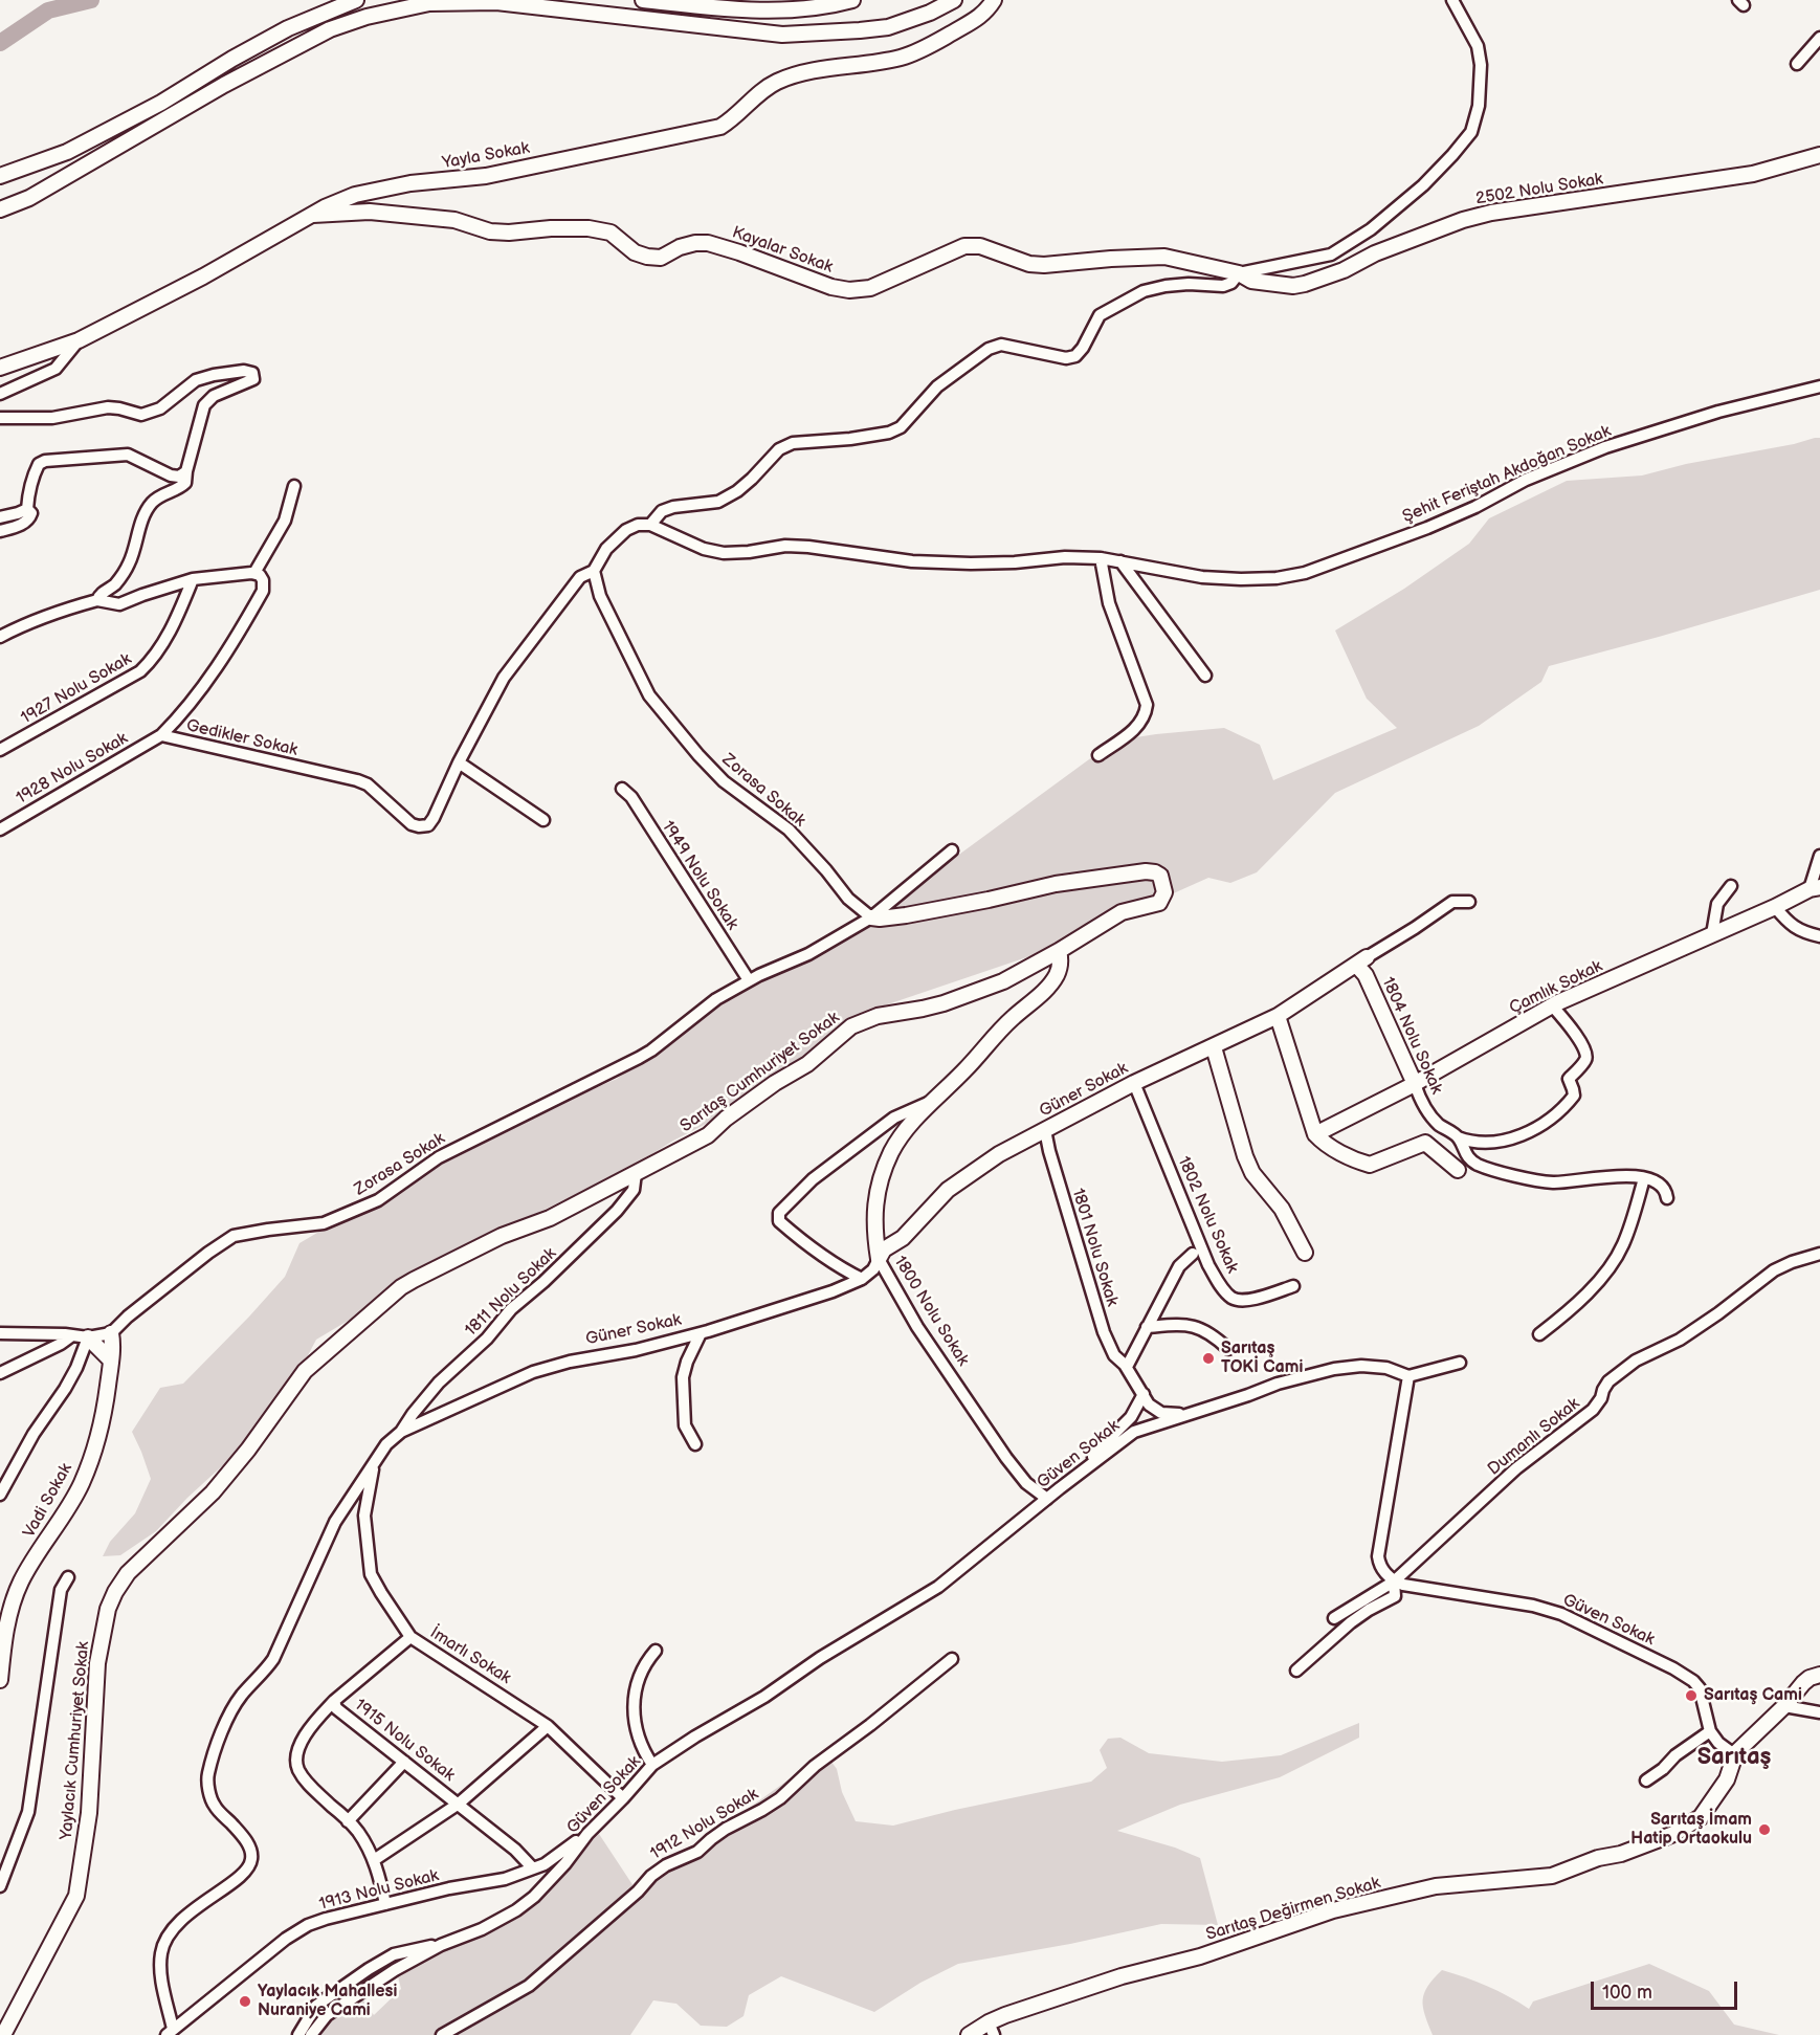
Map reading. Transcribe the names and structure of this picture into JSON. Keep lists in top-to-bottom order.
{
  "streets": {
    "street": [
      "Yayla Sokak",
      "2502 Nolu Sokak",
      "Kayalar Sokak",
      "Şehit Feriştah Akdoğan Sokak",
      "1927 Nolu Sokak",
      "Gedikler Sokak",
      "1928 Nolu Sokak",
      "Zorasa Sokak",
      "1949 Nolu Sokak",
      "Çamlık Sokak",
      "1804 Nolu Sokak",
      "Sarıtaş Cumhuriyet Sokak",
      "Güner Sokak",
      "1802 Nolu Sokak",
      "1801 Nolu Sokak",
      "1811 Nolu Sokak",
      "1800 Nolu Sokak",
      "Dumanlı Sokak",
      "Güven Sokak",
      "Vadi Sokak",
      "İmarlı Sokak",
      "Yaylacık Cumhuriyet Sokak",
      "1915 Nolu Sokak",
      "1912 Nolu Sokak",
      "1913 Nolu Sokak",
      "Sarıtaş Değirmen Sokak"
    ]
  },
  "crossings": [
    ["Yayla Sokak", "Kayalar Sokak"],
    ["2502 Nolu Sokak", "Kayalar Sokak"],
    ["Gedikler Sokak", "1928 Nolu Sokak"],
    ["Gedikler Sokak", "Zorasa Sokak"],
    ["Zorasa Sokak", "1949 Nolu Sokak"],
    ["Zorasa Sokak", "Sarıtaş Cumhuriyet Sokak"],
    ["Zorasa Sokak", "Vadi Sokak"],
    ["Çamlık Sokak", "1804 Nolu Sokak"],
    ["1804 Nolu Sokak", "Güner Sokak"],
    ["Sarıtaş Cumhuriyet Sokak", "1811 Nolu Sokak"],
    ["Sarıtaş Cumhuriyet Sokak", "1800 Nolu Sokak"],
    ["Sarıtaş Cumhuriyet Sokak", "Yaylacık Cumhuriyet Sokak"],
    ["Güner Sokak", "1802 Nolu Sokak"],
    ["Güner Sokak", "1801 Nolu Sokak"],
    ["Güner Sokak", "1811 Nolu Sokak"],
    ["Güner Sokak", "1800 Nolu Sokak"],
    ["Güner Sokak", "İmarlı Sokak"],
    ["Güner Sokak", "1913 Nolu Sokak"],
    ["1801 Nolu Sokak", "Güven Sokak"],
    ["1800 Nolu Sokak", "Güven Sokak"],
    ["Dumanlı Sokak", "Güven Sokak"],
    ["Güven Sokak", "İmarlı Sokak"],
    ["Güven Sokak", "1913 Nolu Sokak"],
    ["İmarlı Sokak", "1915 Nolu Sokak"],
    ["1915 Nolu Sokak", "1913 Nolu Sokak"]
  ],
  "districts": ["Sarıtaş"],
  "places": [
    "Sarıtaş TOKİ Cami",
    "Sarıtaş Cami",
    "Sarıtaş İmam Hatip Ortaokulu",
    "Yaylacık Mahallesi Nuraniye Cami"
  ],
  "scale_bar": "100 m"
}
